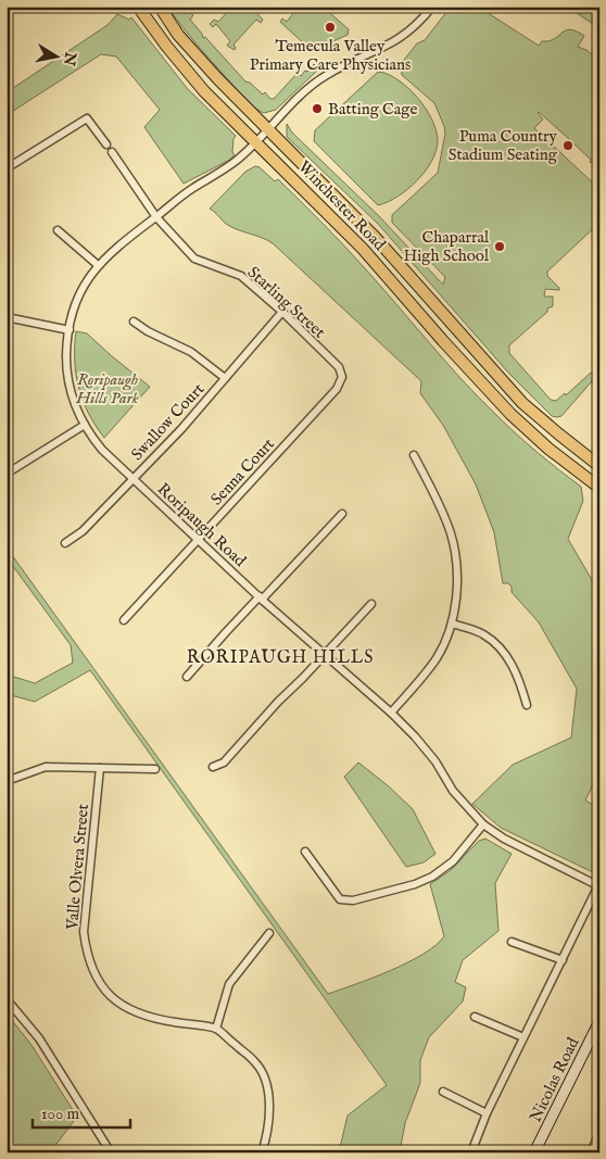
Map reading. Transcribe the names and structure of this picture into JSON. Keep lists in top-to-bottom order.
{
  "streets": {
    "main road": ["Winchester Road", "Nicolas Road"],
    "street": [
      "Starling Street",
      "Swallow Court",
      "Senna Court",
      "Roripaugh Road",
      "Valle Olvera Street"
    ]
  },
  "crossings": [
    ["Winchester Road", "Roripaugh Road"],
    ["Starling Street", "Swallow Court"],
    ["Starling Street", "Senna Court"],
    ["Starling Street", "Roripaugh Road"],
    ["Swallow Court", "Roripaugh Road"],
    ["Senna Court", "Roripaugh Road"]
  ],
  "districts": ["RORIPAUGH HILLS"],
  "parks": ["Roripaugh Hills Park"],
  "places": [
    "Temecula Valley Primary Care Physicians",
    "Batting Cage",
    "Puma Country Stadium Seating",
    "Chaparral High School"
  ],
  "scale_bar": "100 m",
  "north": "right"
}
